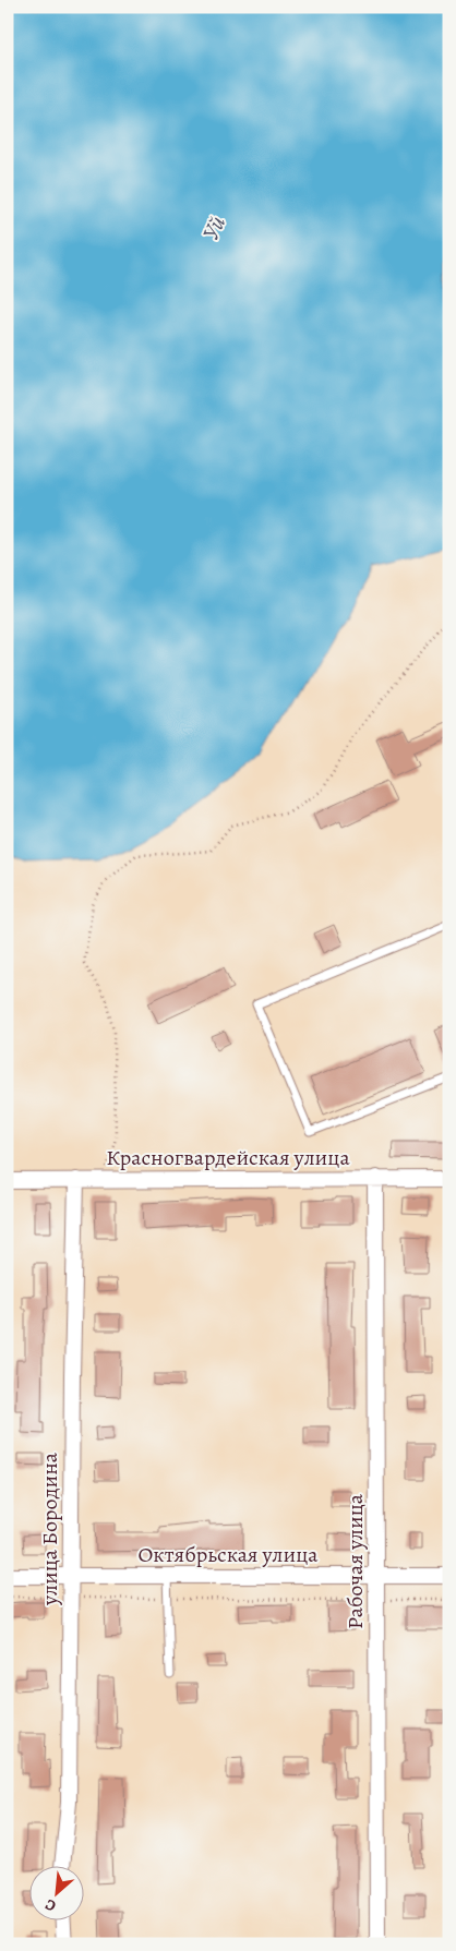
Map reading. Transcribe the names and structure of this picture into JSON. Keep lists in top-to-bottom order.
{
  "streets": {
    "street": [
      "Красногвардейская улица",
      "улица Бородина",
      "Октябрьская улица",
      "Рабочая улица"
    ]
  },
  "crossings": [
    ["Красногвардейская улица", "улица Бородина"],
    ["Красногвардейская улица", "Рабочая улица"],
    ["улица Бородина", "Октябрьская улица"],
    ["Октябрьская улица", "Рабочая улица"]
  ],
  "water": ["Уй"],
  "north": "bottom left"
}
